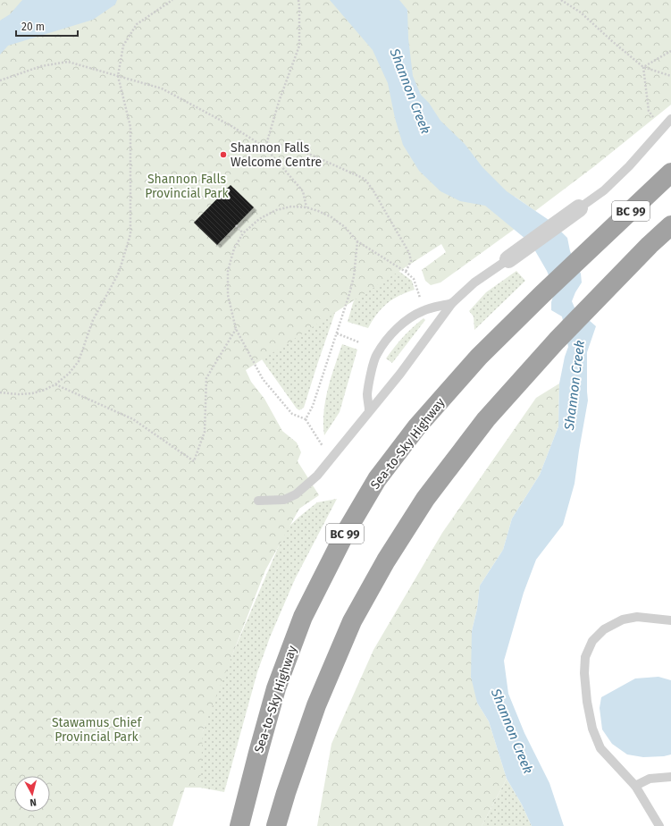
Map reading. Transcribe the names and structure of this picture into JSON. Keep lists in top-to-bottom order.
{
  "streets": {
    "highway": ["BC 99", "Sea-to-Sky Highway"]
  },
  "water": ["Shannon Creek"],
  "parks": ["Shannon Falls Provincial Park", "Stawamus Chief Provincial Park"],
  "places": ["Shannon Falls Welcome Centre"],
  "scale_bar": "20 m",
  "north": "bottom"
}
